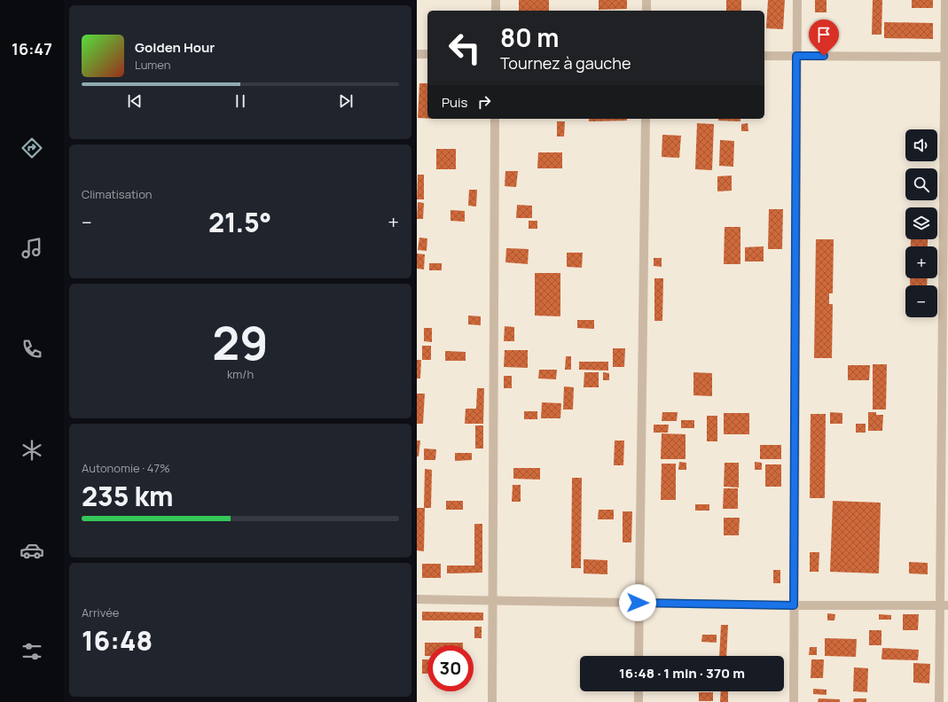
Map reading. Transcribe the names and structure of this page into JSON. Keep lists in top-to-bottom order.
{
  "page": {
    "tabs": "16:47",
    "turn": ["80 m", "Tournez à gauche"],
    "song": ["Golden Hour", "Lumen"],
    "then": "Puis",
    "map_buttons": ["+", "−"],
    "tile": [
      "Climatisation",
      ["29", "km/h"],
      ["Autonomie · 47%", "235 km"],
      ["Arrivée", "16:48"]
    ],
    "heat": ["−", "21.5°", "+"],
    "limit": "30",
    "trip": "16:48 · 1 min · 370 m"
  }
}
